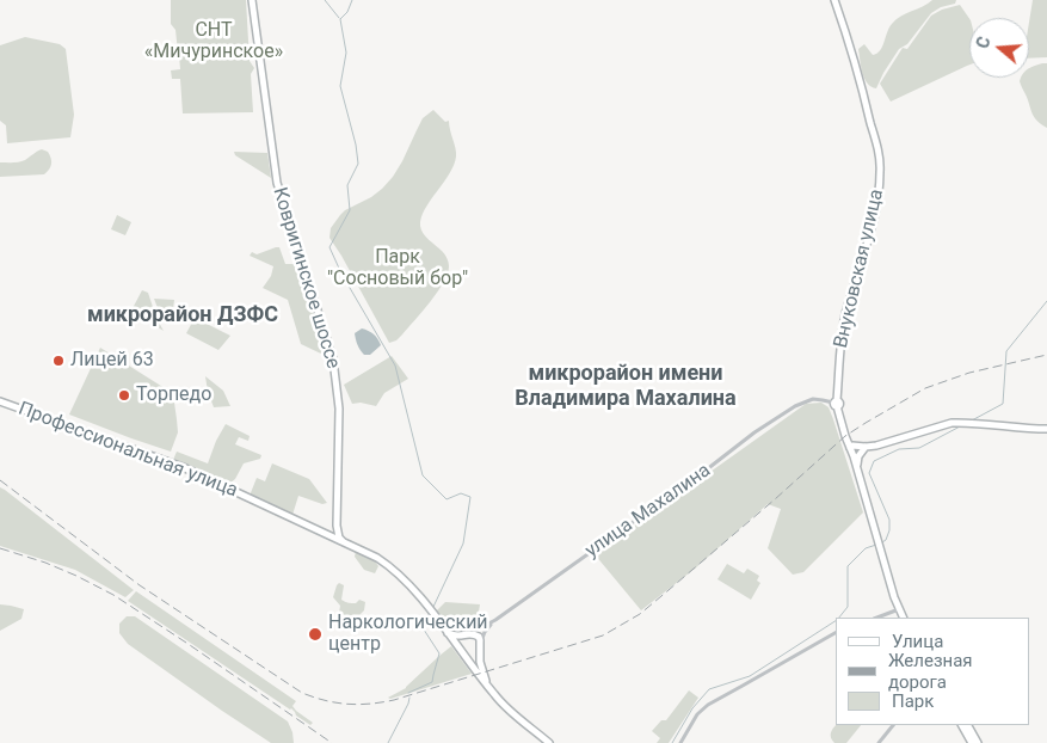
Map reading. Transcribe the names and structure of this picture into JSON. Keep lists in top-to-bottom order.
{
  "streets": {
    "main road": ["Внуковская улица", "Ковригинское шоссе", "Профессиональная улица"],
    "street": ["улица Махалина"]
  },
  "crossings": [
    ["Внуковская улица", "улица Махалина"],
    ["Ковригинское шоссе", "Профессиональная улица"],
    ["Профессиональная улица", "улица Махалина"]
  ],
  "districts": ["микрорайон ДЗФС", "микрорайон имени Владимира Махалина"],
  "parks": ["СНТ «Мичуринское»", "Парк \"Сосновый бор\""],
  "places": ["Лицей 63", "Торпедо", "Наркологический центр"],
  "legend": ["Улица", "Железная дорога", "Парк"],
  "north": "left"
}
